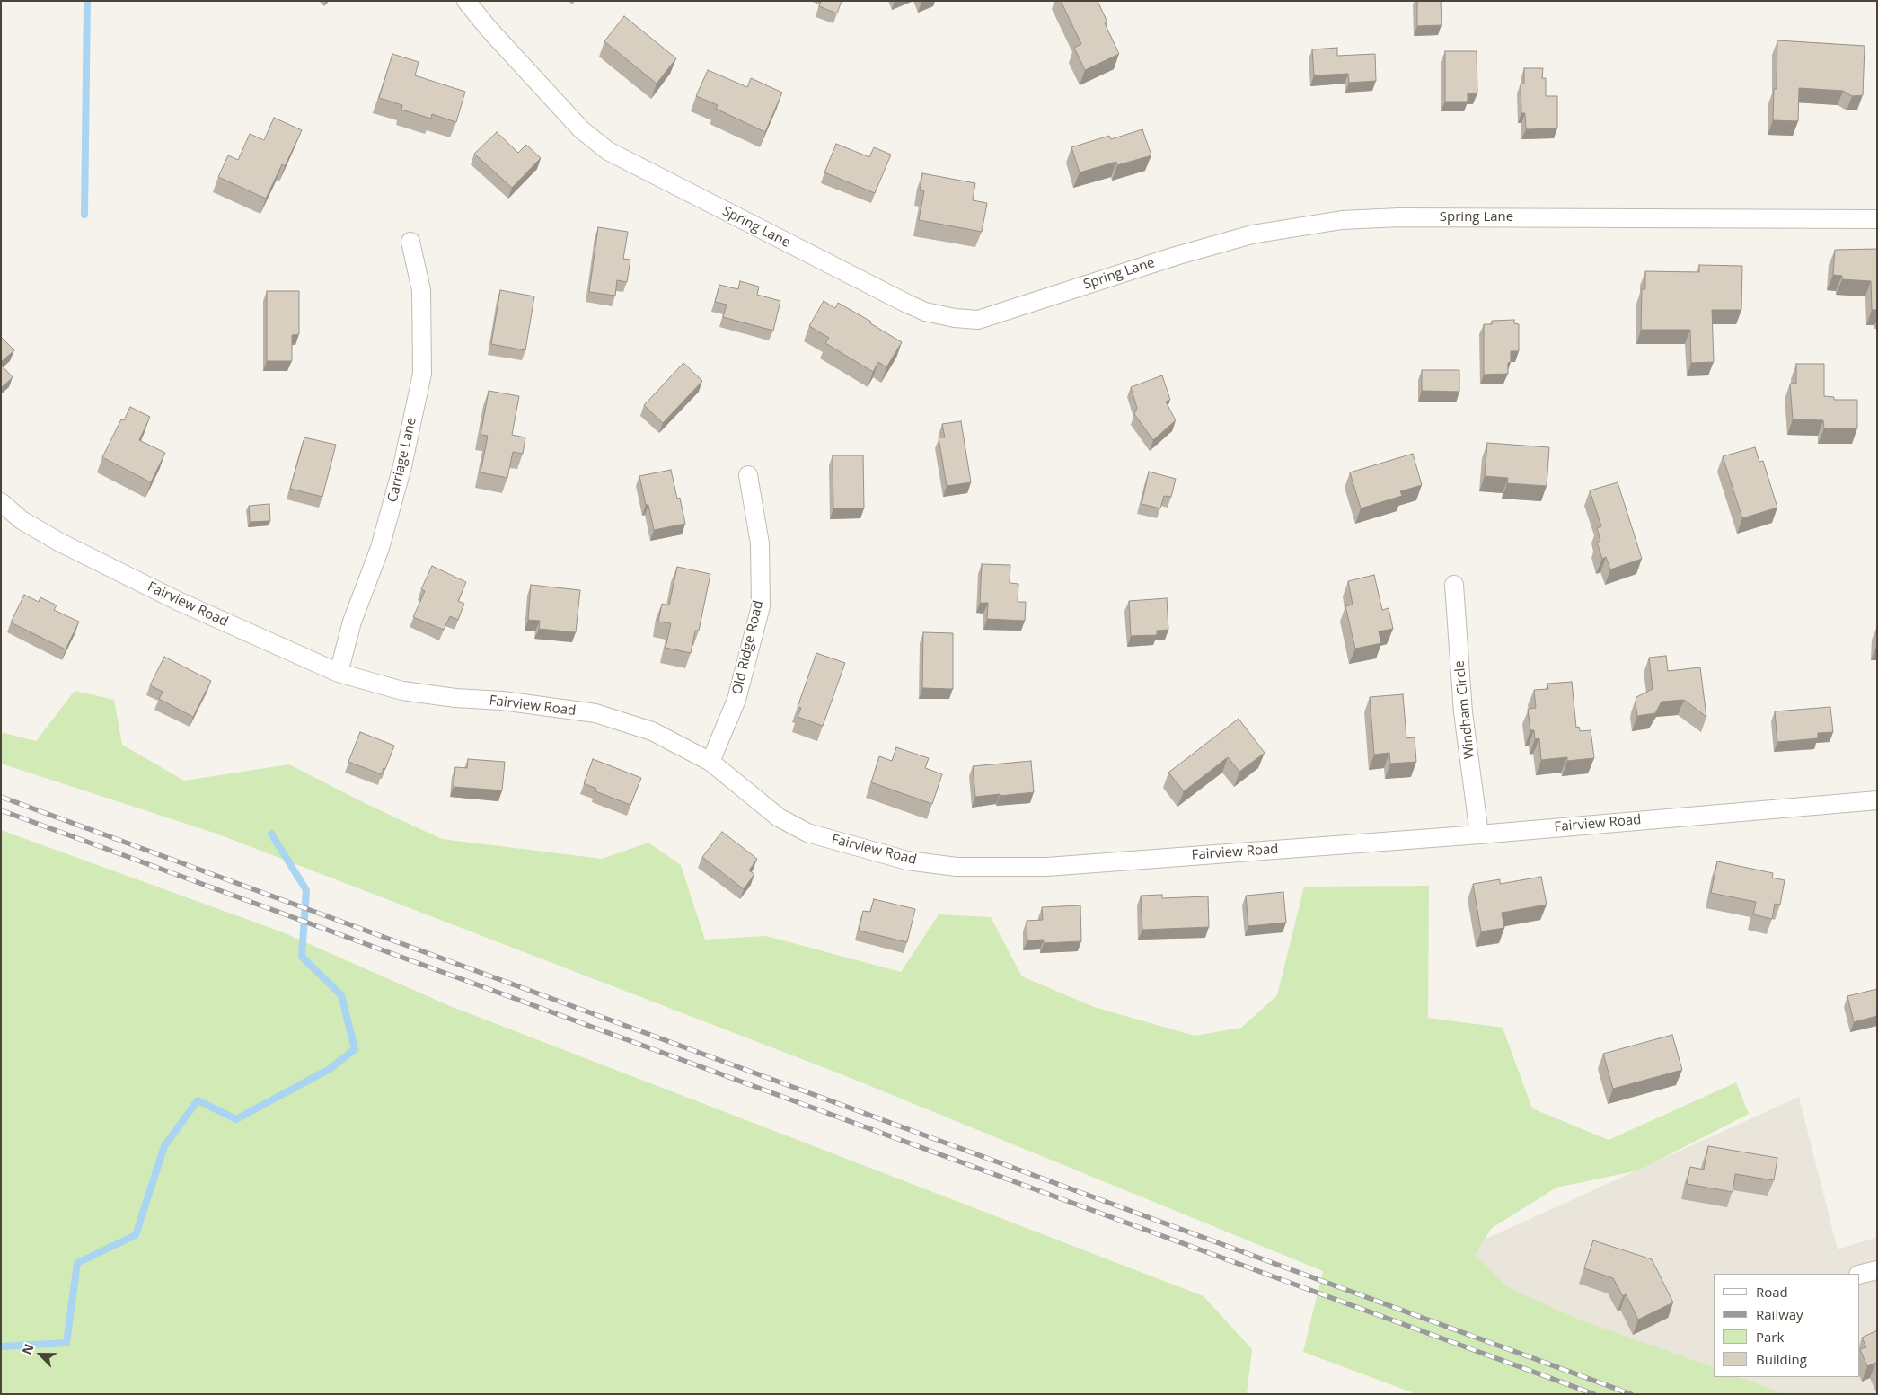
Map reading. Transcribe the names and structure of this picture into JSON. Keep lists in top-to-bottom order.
{
  "streets": {
    "street": [
      "Spring Lane",
      "Carriage Lane",
      "Fairview Road",
      "Old Ridge Road",
      "Windham Circle"
    ]
  },
  "crossings": [
    ["Carriage Lane", "Fairview Road"],
    ["Fairview Road", "Old Ridge Road"],
    ["Fairview Road", "Windham Circle"]
  ],
  "legend": [
    "Road",
    "Railway",
    "Park",
    "Building"
  ],
  "north": "top left"
}
